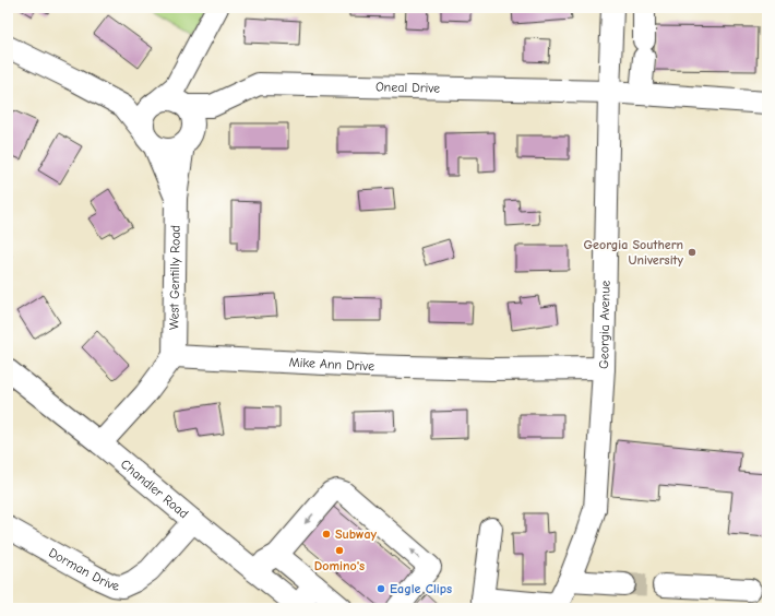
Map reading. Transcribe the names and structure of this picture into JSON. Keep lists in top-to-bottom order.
{
  "streets": {
    "street": [
      "Oneal Drive",
      "West Gentilly Road",
      "Georgia Avenue",
      "Mike Ann Drive",
      "Chandler Road",
      "Dorman Drive"
    ]
  },
  "crossings": [
    ["Oneal Drive", "West Gentilly Road"],
    ["Oneal Drive", "Georgia Avenue"],
    ["West Gentilly Road", "Mike Ann Drive"],
    ["Georgia Avenue", "Mike Ann Drive"],
    ["Chandler Road", "Dorman Drive"]
  ],
  "places": [
    "Georgia Southern University",
    "Subway",
    "Domino's",
    "Eagle Clips"
  ]
}
